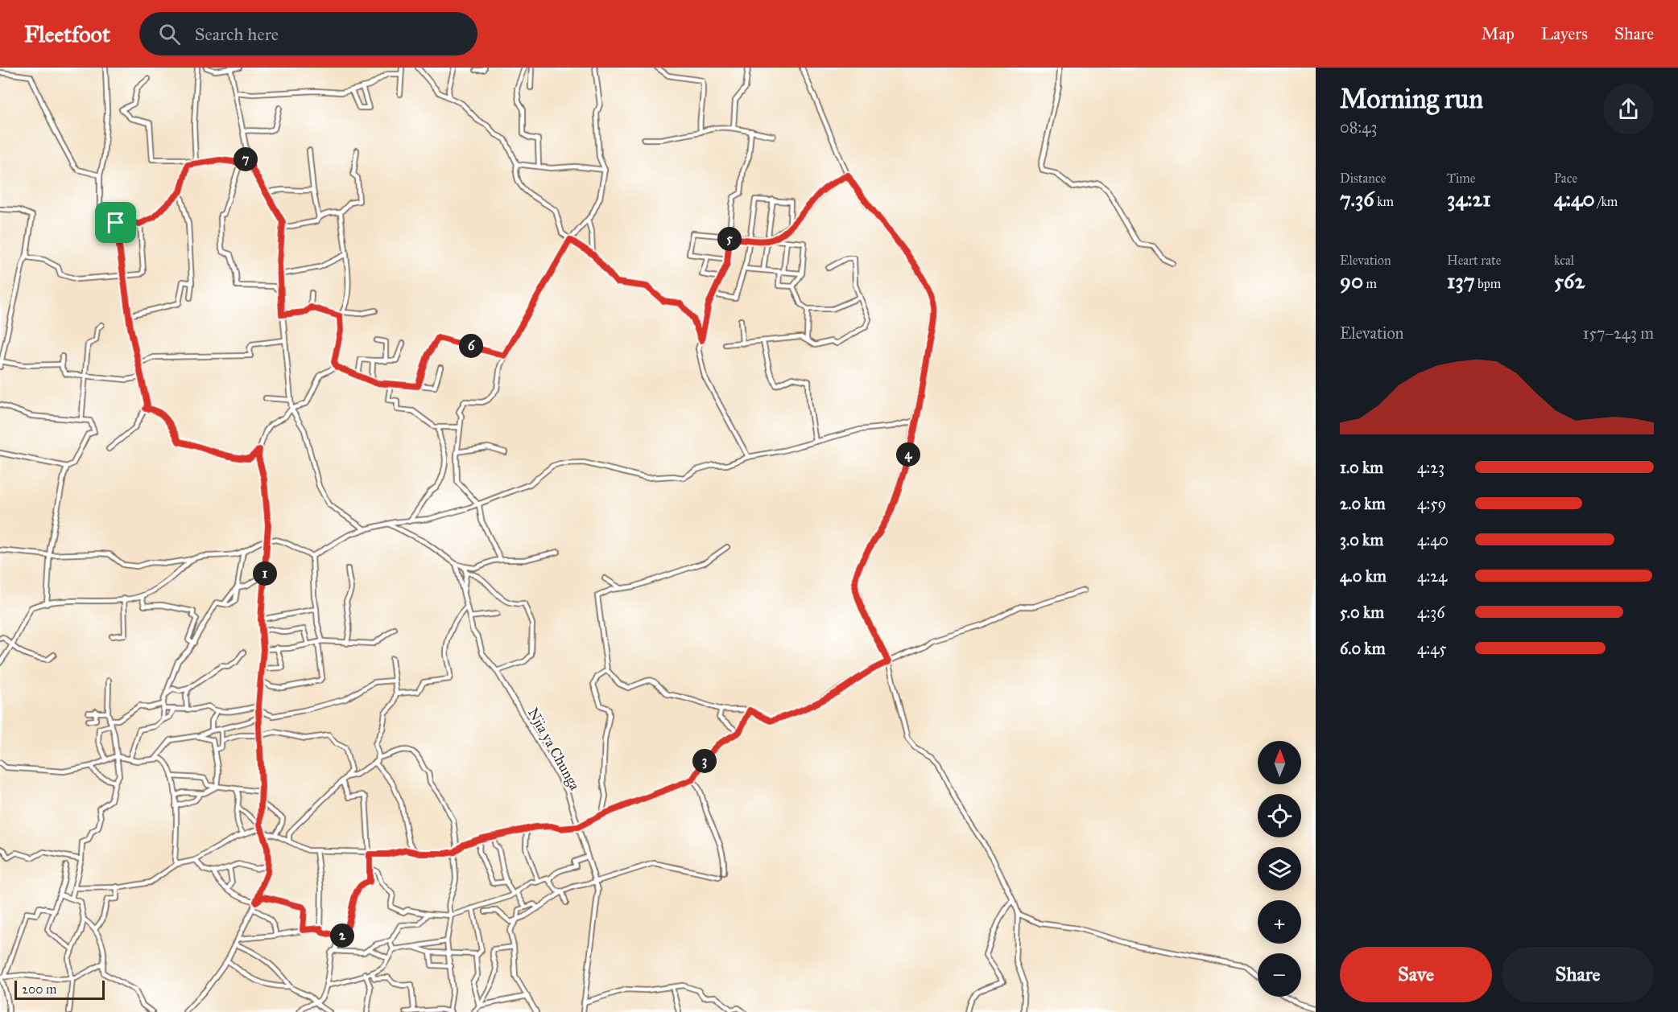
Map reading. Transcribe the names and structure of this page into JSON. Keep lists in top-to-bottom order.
{
  "streets": {
    "street": ["Njia ya Chunga"]
  },
  "scale_bar": "200 m",
  "north": "top",
  "page": {
    "header": "Fleetfoot",
    "search": "Search here",
    "nav": ["Map", "Layers", "Share"],
    "heading": ["Morning run", "08:43"],
    "pins": [
      "7",
      "5",
      "6",
      "4",
      "1",
      "3",
      "2"
    ],
    "stats": [
      ["Distance", "7.36 km"],
      ["Time", "34:21"],
      ["Pace", "4:40 /km"],
      ["Elevation", "90 m"],
      ["Heart rate", "137 bpm"],
      ["kcal", "562"]
    ],
    "chart": ["Elevation", "157–243 m"],
    "list": [
      {
        "name": "1.0 km",
        "note": "4:23"
      },
      {
        "name": "2.0 km",
        "note": "4:59"
      },
      {
        "name": "3.0 km",
        "note": "4:40"
      },
      {
        "name": "4.0 km",
        "note": "4:24"
      },
      {
        "name": "5.0 km",
        "note": "4:36"
      },
      {
        "name": "6.0 km",
        "note": "4:45"
      }
    ],
    "map_buttons": ["+", "−"],
    "buttons": ["Save", "Share"],
    "scale": "200 m"
  }
}
